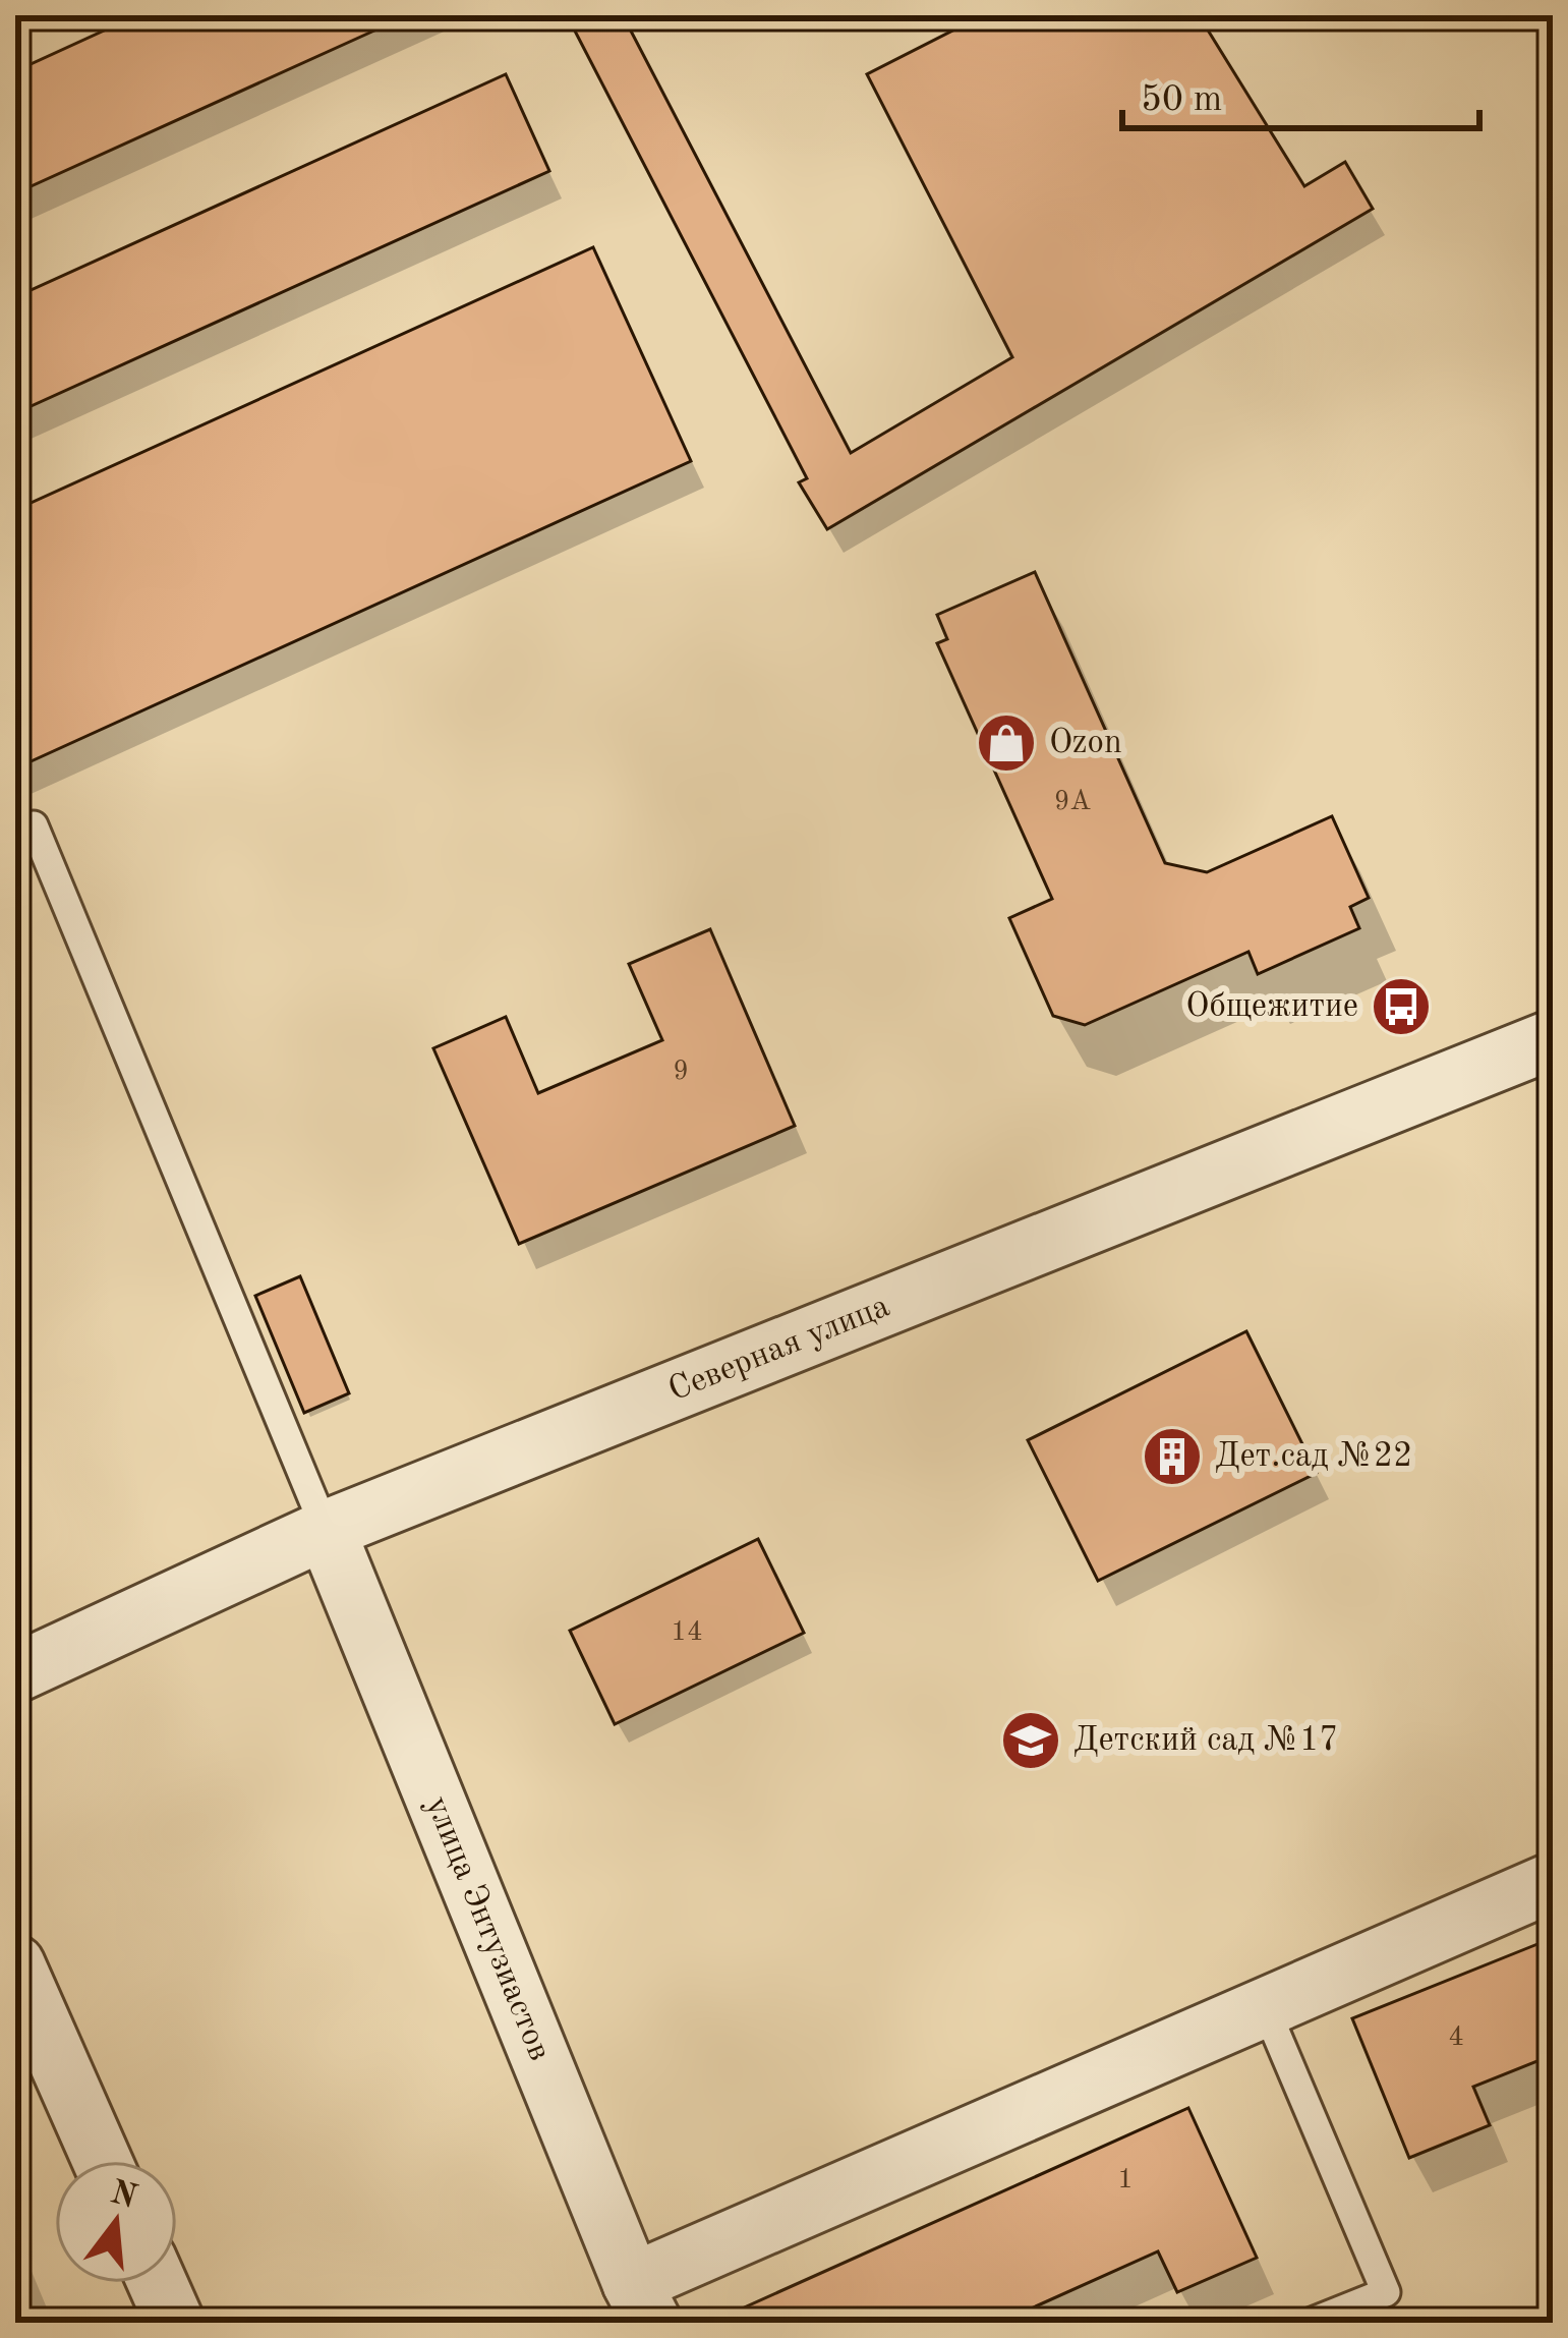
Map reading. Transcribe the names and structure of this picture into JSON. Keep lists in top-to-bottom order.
{
  "streets": {
    "street": ["Северная улица", "улица Энтузиастов"]
  },
  "crossings": [
    ["Северная улица", "улица Энтузиастов"]
  ],
  "places": {
    "shop": ["Ozon"],
    "bus stop": ["Общежитие"],
    "building": ["Дет.сад №22"],
    "school or university": ["Детский сад №17"]
  },
  "house_numbers": [
    "9А",
    "9",
    "14",
    "4",
    "1"
  ],
  "scale_bar": "50 m",
  "north": "top"
}
